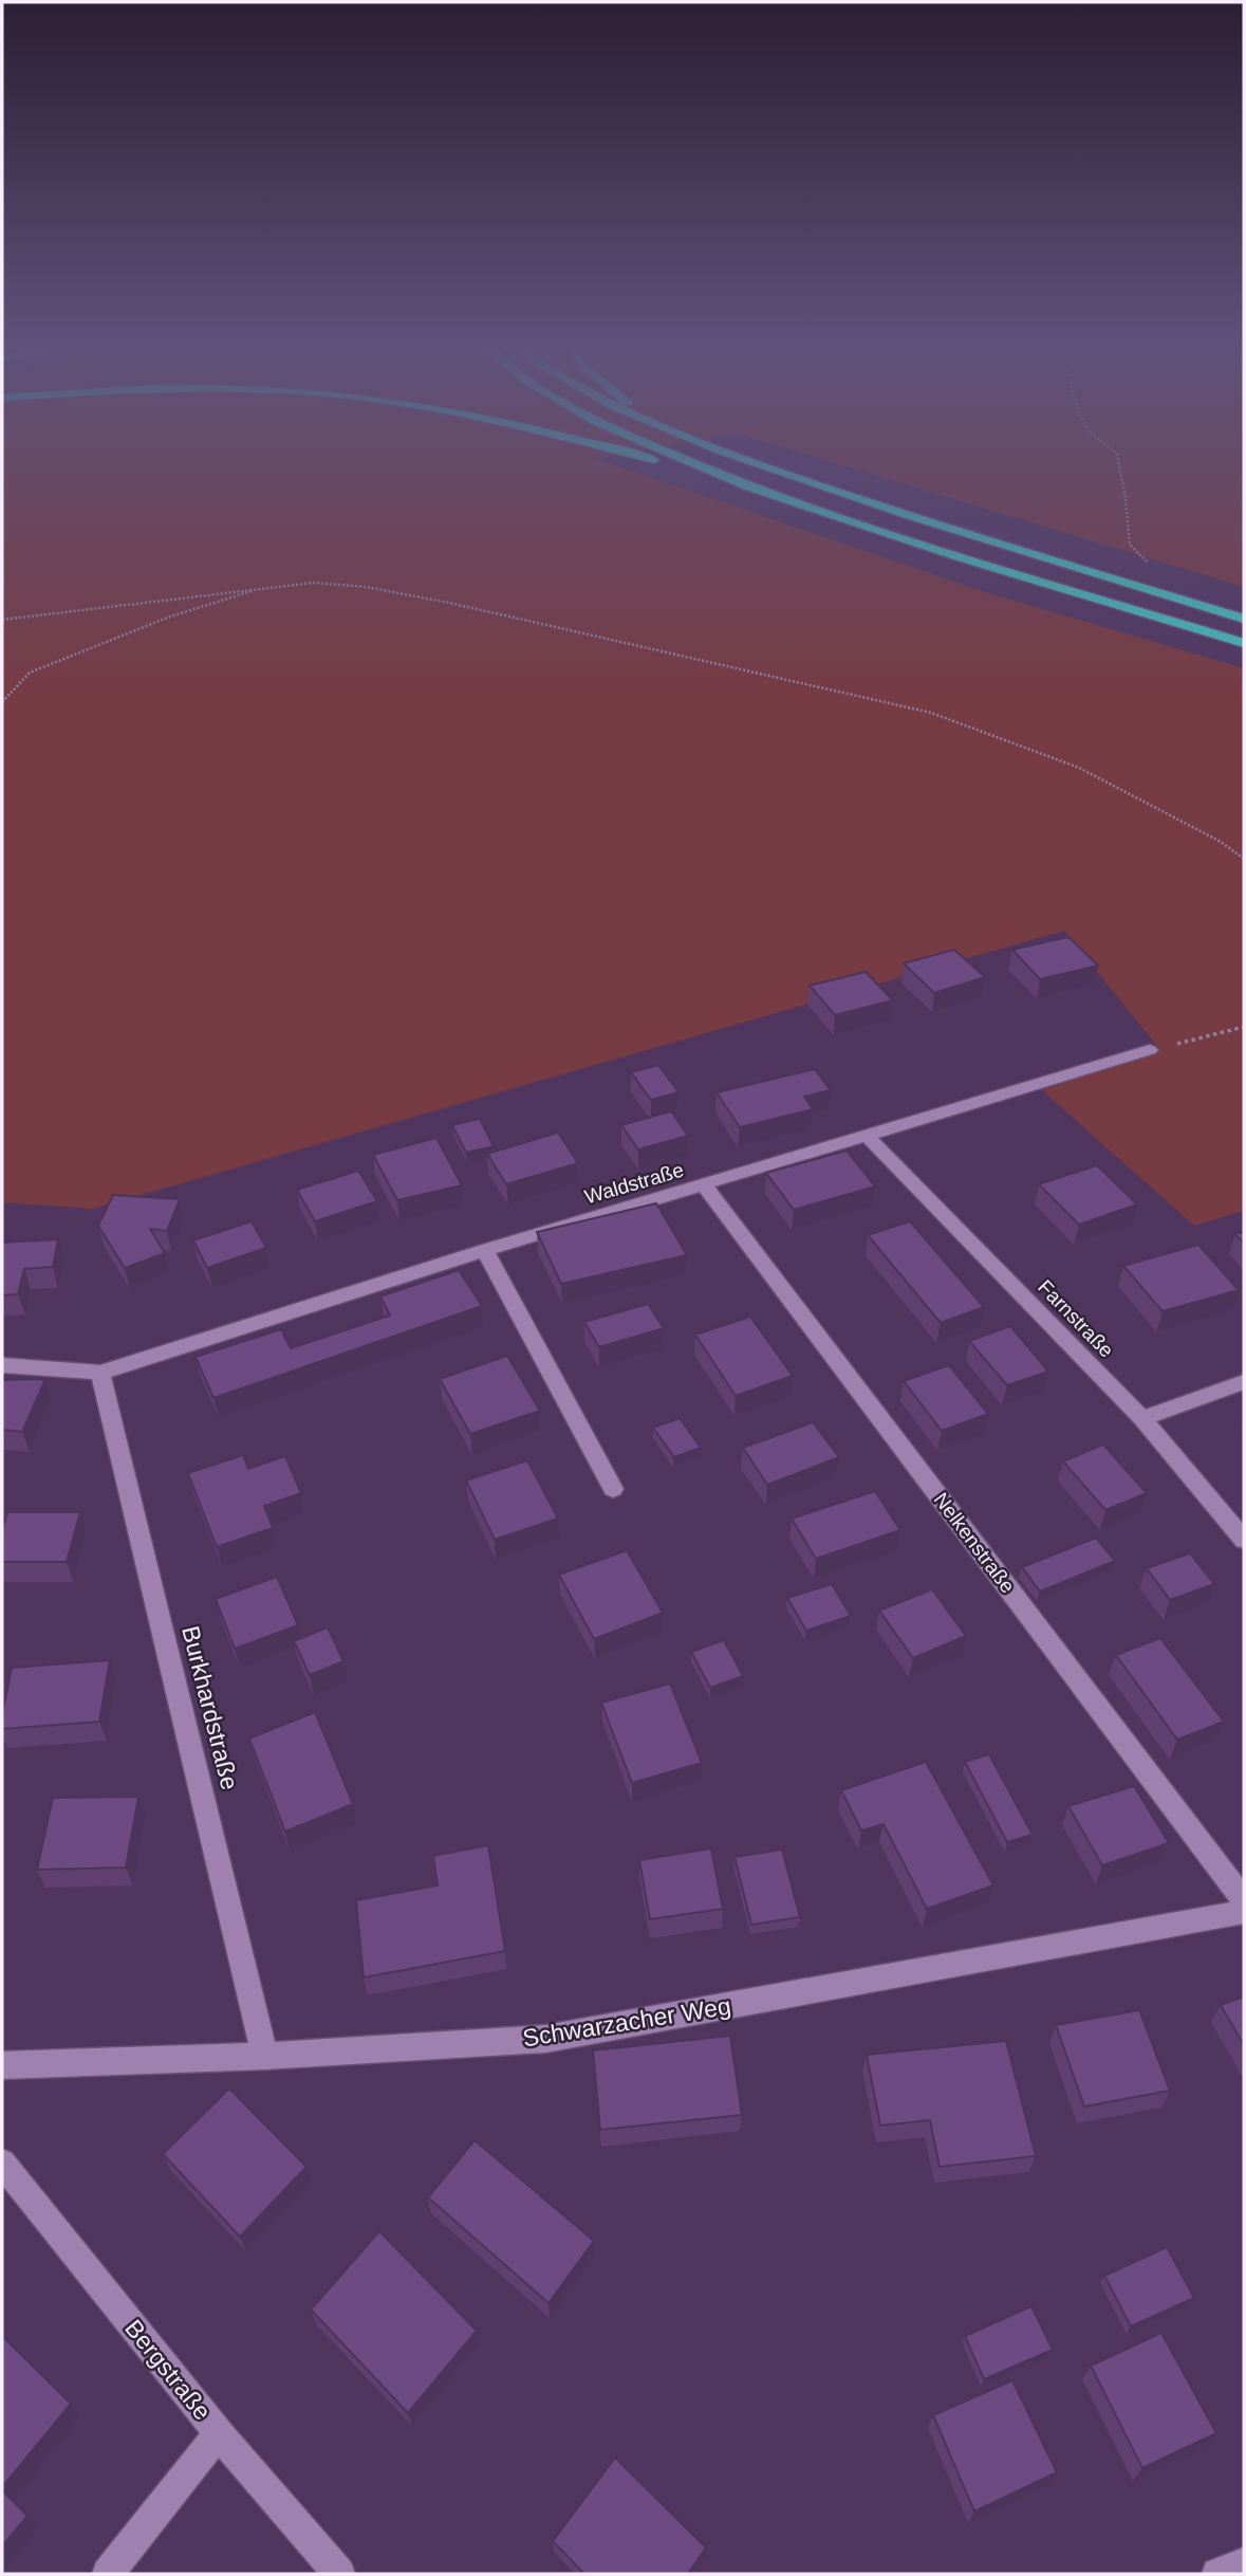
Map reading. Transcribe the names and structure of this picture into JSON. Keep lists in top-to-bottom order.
{
  "streets": {
    "street": [
      "Waldstraße",
      "Farnstraße",
      "Nelkenstraße",
      "Burkhardstraße",
      "Schwarzacher Weg",
      "Bergstraße"
    ]
  },
  "crossings": [
    ["Waldstraße", "Farnstraße"],
    ["Waldstraße", "Nelkenstraße"],
    ["Waldstraße", "Burkhardstraße"],
    ["Burkhardstraße", "Schwarzacher Weg"]
  ]
}
